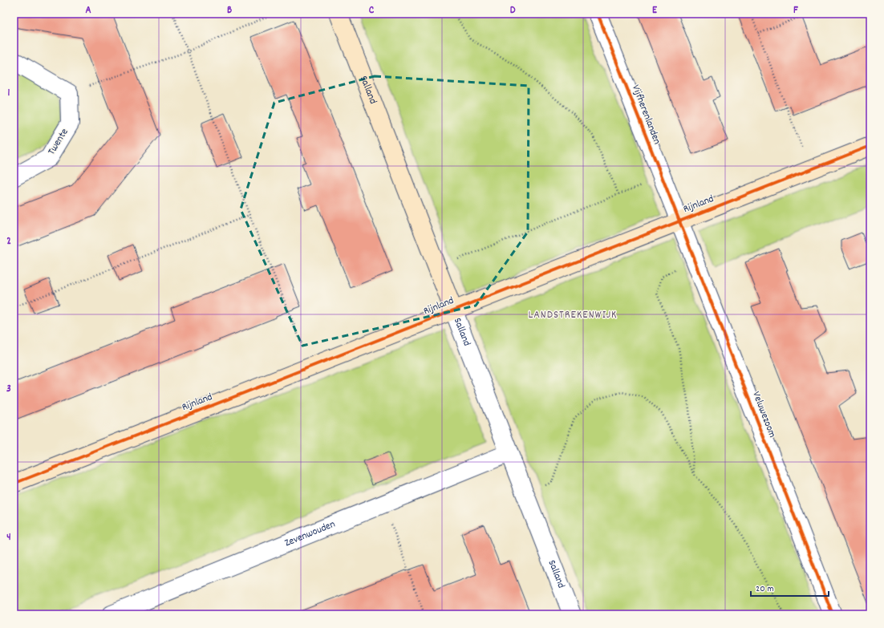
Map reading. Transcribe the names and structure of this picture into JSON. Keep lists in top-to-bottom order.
{
  "streets": {
    "street": [
      "Salland",
      "Vijfherenlanden",
      "Twente",
      "Rijnland",
      "Veluwezoom",
      "Zevenwouden"
    ]
  },
  "crossings": [
    ["Salland", "Rijnland"],
    ["Salland", "Zevenwouden"],
    ["Vijfherenlanden", "Rijnland"],
    ["Vijfherenlanden", "Veluwezoom"],
    ["Rijnland", "Veluwezoom"]
  ],
  "districts": ["LANDSTREKENWIJK"],
  "scale_bar": "20 m",
  "grid": {
    "columns": [
      "A",
      "B",
      "C",
      "D",
      "E",
      "F"
    ],
    "rows": [
      "1",
      "2",
      "3",
      "4"
    ]
  }
}
